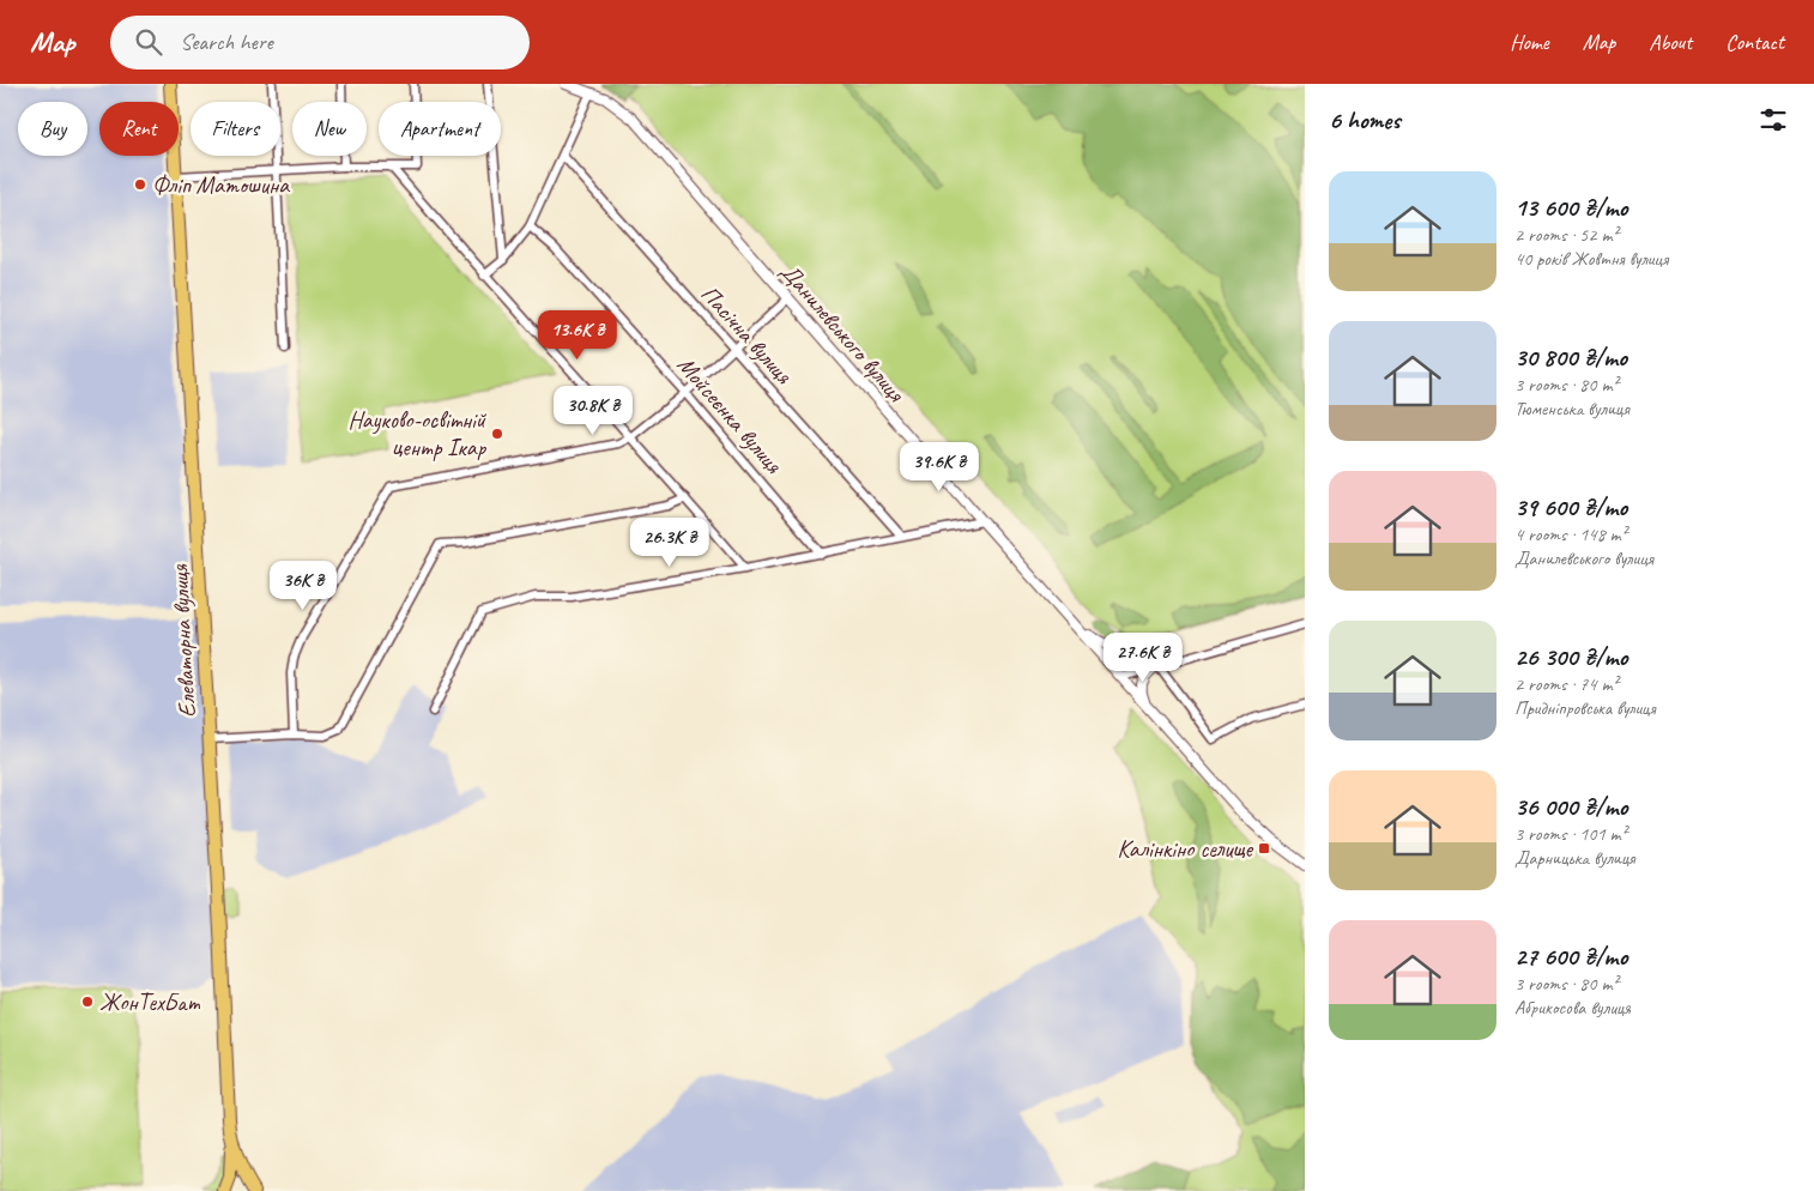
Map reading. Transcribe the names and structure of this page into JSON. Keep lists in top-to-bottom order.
{
  "streets": {
    "main road": ["Елеваторна вулиця"],
    "street": ["Данилевського вулиця", "Пасічна вулиця", "Мойсеєнка вулиця"]
  },
  "places": {
    "other": ["Фліп Матошина", "Науково-освітній центр Ікар", "ЖонТехБат"],
    "transit": ["Калінкіно селище"]
  },
  "page": {
    "header": "Map",
    "search": "Search here",
    "nav": [
      "Home",
      "Map",
      "About",
      "Contact"
    ],
    "heading": "6 homes",
    "chip": [
      "Buy",
      "Rent",
      "Filters",
      "New",
      "Apartment"
    ],
    "list": [
      {
        "name": "13 600 ₴/mo",
        "note": "2 rooms · 52 m² · 40 років Жовтня вулиця"
      },
      {
        "name": "30 800 ₴/mo",
        "note": "3 rooms · 80 m² · Тюменська вулиця"
      },
      {
        "name": "39 600 ₴/mo",
        "note": "4 rooms · 148 m² · Данилевського вулиця"
      },
      {
        "name": "26 300 ₴/mo",
        "note": "2 rooms · 74 m² · Придніпровська вулиця"
      },
      {
        "name": "36 000 ₴/mo",
        "note": "3 rooms · 101 m² · Дарницька вулиця"
      },
      {
        "name": "27 600 ₴/mo",
        "note": "3 rooms · 80 m² · Абрикосова вулиця"
      }
    ],
    "price": [
      "13.6K ₴",
      "30.8K ₴",
      "39.6K ₴",
      "26.3K ₴",
      "36K ₴",
      "27.6K ₴"
    ]
  }
}
